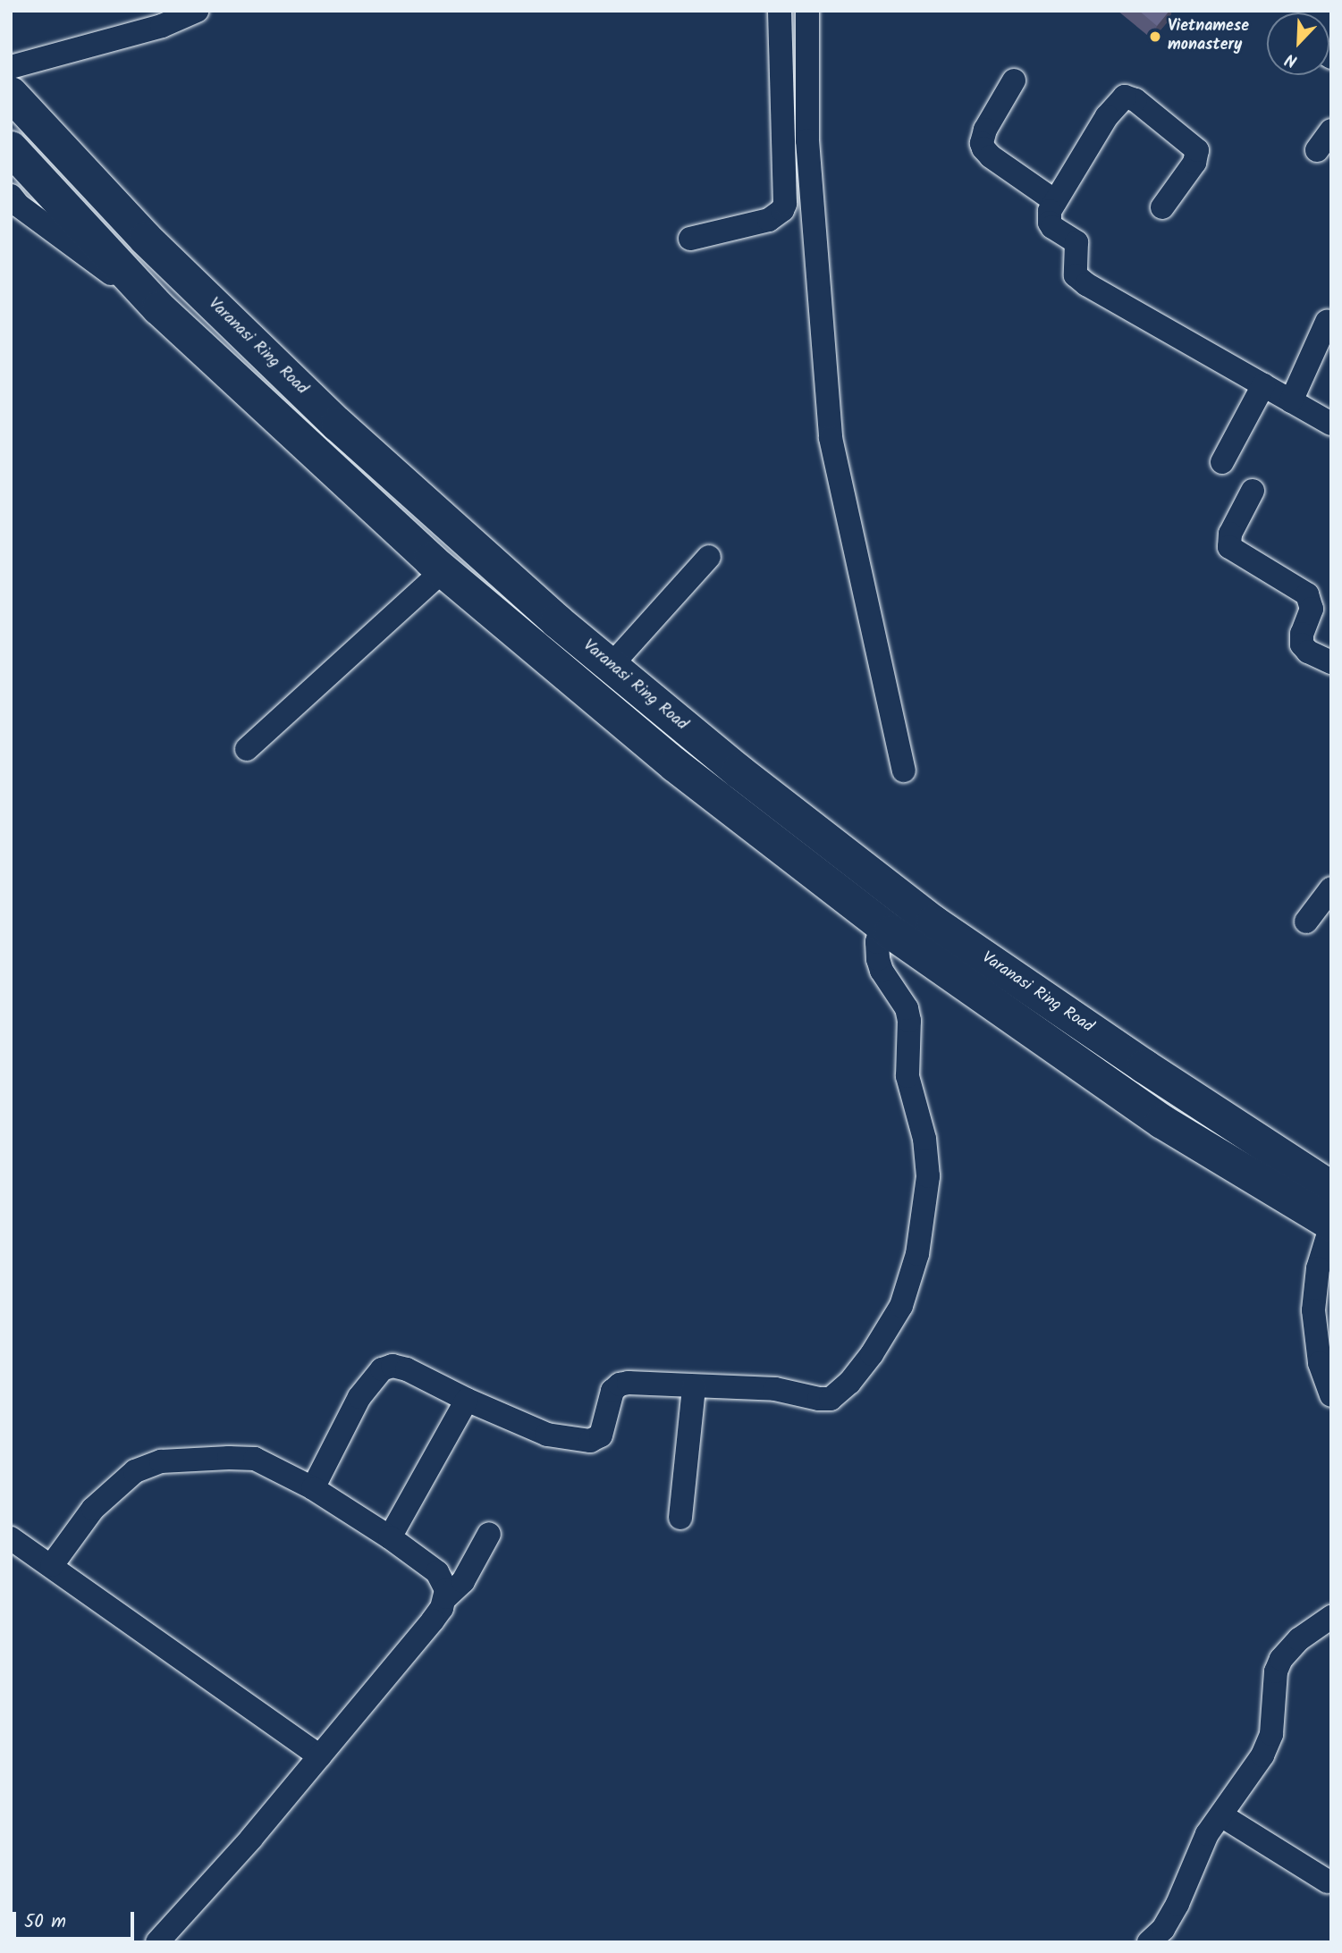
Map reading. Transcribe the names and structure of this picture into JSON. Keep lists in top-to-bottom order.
{
  "streets": {
    "highway": ["Varanasi Ring Road"]
  },
  "places": ["Vietnamese monastery"],
  "scale_bar": "50 m",
  "north": "bottom left"
}
